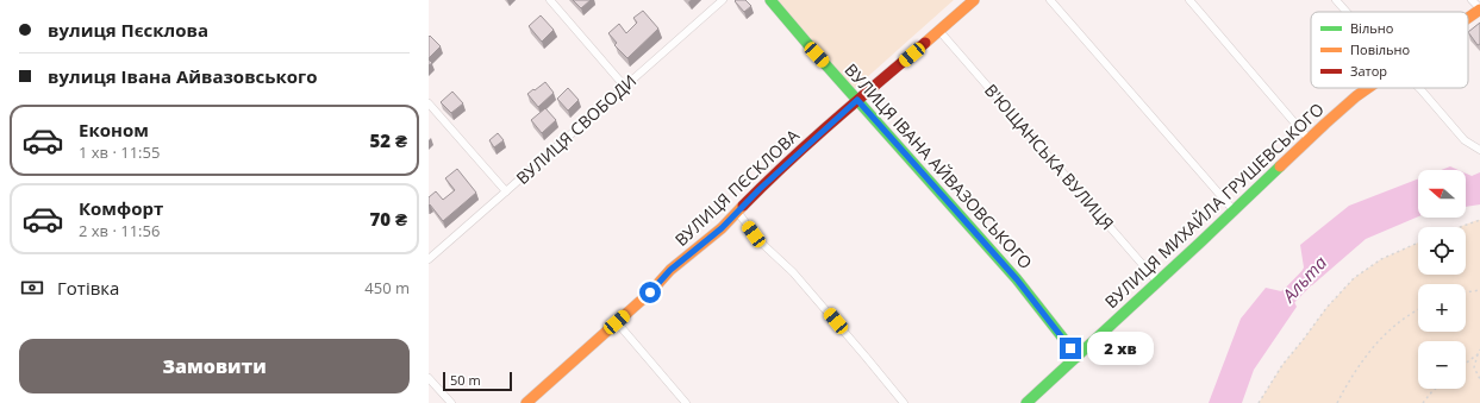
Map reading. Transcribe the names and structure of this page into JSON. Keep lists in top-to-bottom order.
{
  "streets": {
    "street": [
      "ВУЛИЦЯ СВОБОДИ",
      "В'ЮЩАНСЬКА ВУЛИЦЯ",
      "ВУЛИЦЯ ІВАНА АЙВАЗОВСЬКОГО",
      "ВУЛИЦЯ ПЄСКЛОВА",
      "ВУЛИЦЯ МИХАЙЛА ГРУШЕВСЬКОГО"
    ]
  },
  "crossings": [
    ["В'ЮЩАНСЬКА ВУЛИЦЯ", "ВУЛИЦЯ ПЄСКЛОВА"],
    ["В'ЮЩАНСЬКА ВУЛИЦЯ", "ВУЛИЦЯ МИХАЙЛА ГРУШЕВСЬКОГО"],
    ["ВУЛИЦЯ ІВАНА АЙВАЗОВСЬКОГО", "ВУЛИЦЯ ПЄСКЛОВА"],
    ["ВУЛИЦЯ ІВАНА АЙВАЗОВСЬКОГО", "ВУЛИЦЯ МИХАЙЛА ГРУШЕВСЬКОГО"]
  ],
  "water": ["Альта"],
  "legend": ["Вільно", "Повільно", "Затор"],
  "scale_bar": "50 m",
  "north": "left",
  "page": {
    "banner": ["вулиця Пєсклова", "вулиця Івана Айвазовського"],
    "list": [
      {
        "name": "Економ",
        "note": "1 хв · 11:55",
        "value": "52 ₴"
      },
      {
        "name": "Комфорт",
        "note": "2 хв · 11:56",
        "value": "70 ₴"
      }
    ],
    "map_buttons": ["+", "−"],
    "pay": ["Готівка", "450 m"],
    "buttons": "Замовити",
    "bubble": "2 хв",
    "scale": "50 m"
  }
}
